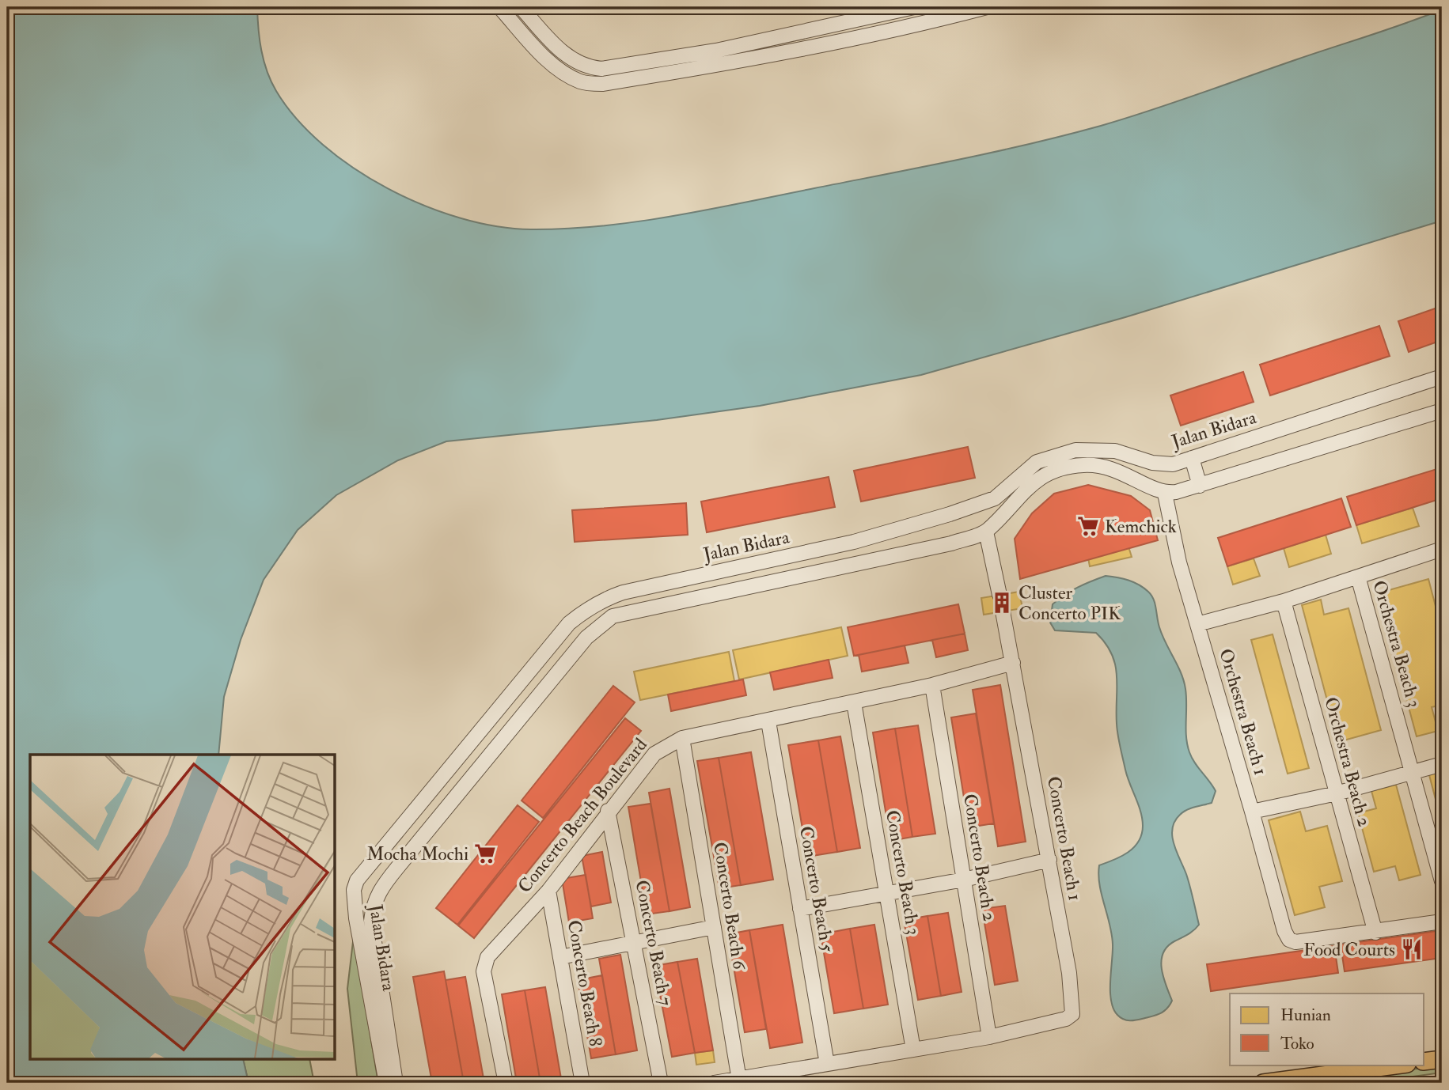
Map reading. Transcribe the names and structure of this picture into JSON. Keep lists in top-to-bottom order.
{
  "streets": {
    "street": [
      "Jalan Bidara",
      "Orchestra Beach 3",
      "Orchestra Beach 1",
      "Orchestra Beach 2",
      "Concerto Beach Boulevard",
      "Concerto Beach 1",
      "Concerto Beach 2",
      "Concerto Beach 3",
      "Concerto Beach 5",
      "Concerto Beach 6",
      "Concerto Beach 7",
      "Concerto Beach 8"
    ]
  },
  "crossings": [
    ["Jalan Bidara", "Orchestra Beach 1"],
    ["Orchestra Beach 1", "Orchestra Beach 2"],
    ["Concerto Beach Boulevard", "Concerto Beach 1"],
    ["Concerto Beach Boulevard", "Concerto Beach 2"],
    ["Concerto Beach Boulevard", "Concerto Beach 3"],
    ["Concerto Beach Boulevard", "Concerto Beach 5"],
    ["Concerto Beach Boulevard", "Concerto Beach 6"],
    ["Concerto Beach Boulevard", "Concerto Beach 7"],
    ["Concerto Beach Boulevard", "Concerto Beach 8"],
    ["Concerto Beach 1", "Concerto Beach 2"]
  ],
  "places": {
    "supermarket": ["Kemchick", "Mocha Mochi"],
    "building": ["Cluster Concerto PIK"],
    "restaurant": ["Food Courts"]
  },
  "legend": ["Hunian", "Toko"]
}
